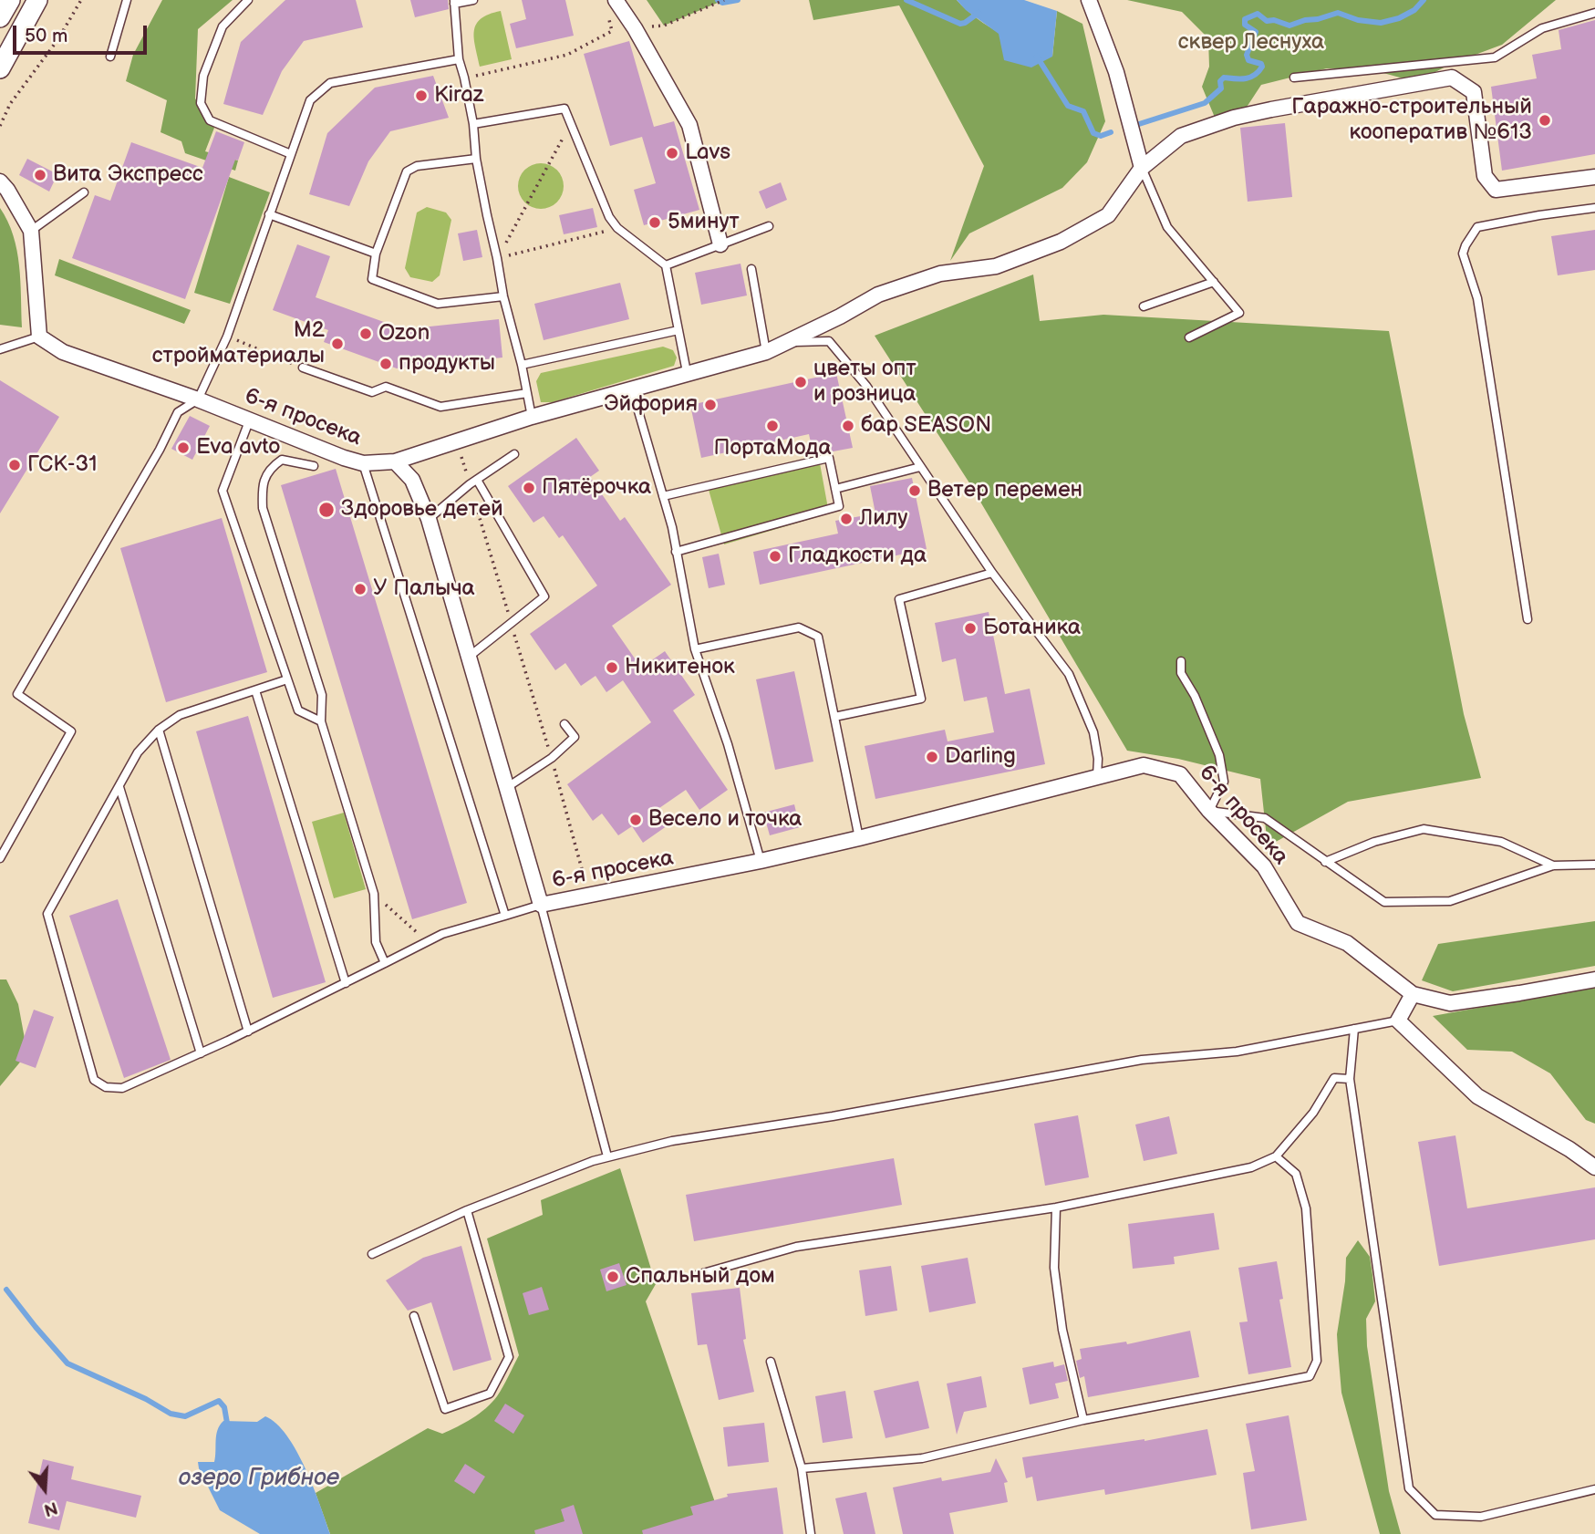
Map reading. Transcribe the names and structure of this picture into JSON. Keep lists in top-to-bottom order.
{
  "streets": {
    "street": ["6-я просека"]
  },
  "water": ["озеро Грибное"],
  "parks": ["сквер Леснуха"],
  "places": [
    "Kiraz",
    "Гаражно-строительный кооператив №613",
    "Lavs",
    "Вита Экспресс",
    "5минут",
    "Ozon",
    "М2 стройматериалы",
    "продукты",
    "цветы опт и розница",
    "Эйфория",
    "ПортаМода",
    "бар SEASON",
    "Eva avto",
    "ГСК-31",
    "Пятёрочка",
    "Ветер перемен",
    "Здоровье детей",
    "Лилу",
    "Гладкости да",
    "У Палыча",
    "Ботаника",
    "Никитенок",
    "Darling",
    "Весело и точка",
    "Спальный дом"
  ],
  "scale_bar": "50 m",
  "north": "bottom"
}
